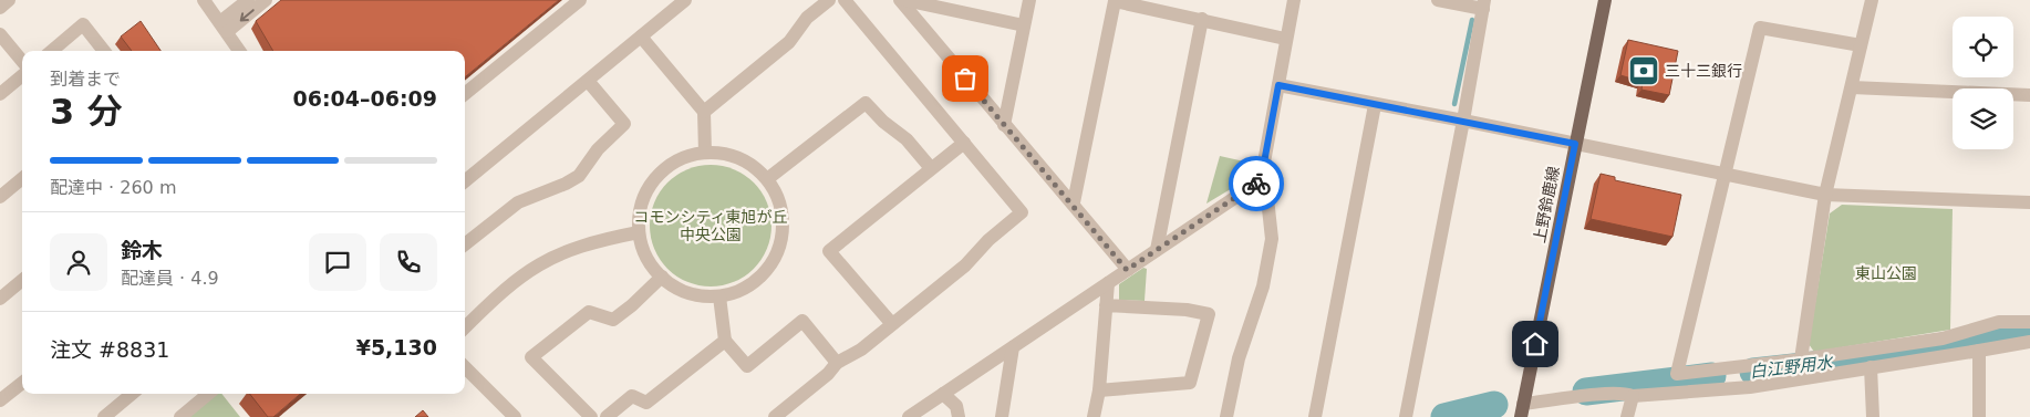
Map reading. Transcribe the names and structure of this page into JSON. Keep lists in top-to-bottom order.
{
  "streets": {
    "main road": ["上野鈴鹿線"]
  },
  "water": ["白江野用水"],
  "parks": ["コモンシティ東旭が丘 中央公園", "東山公園"],
  "places": {
    "bank": ["三十三銀行"]
  },
  "page": {
    "heading": ["3 分", "到着まで", "06:04–06:09"],
    "panel": [
      "鈴木",
      "配達員 · 4.9",
      "注文 #8831",
      "¥5,130"
    ],
    "bar": "配達中 · 260 m"
  }
}
